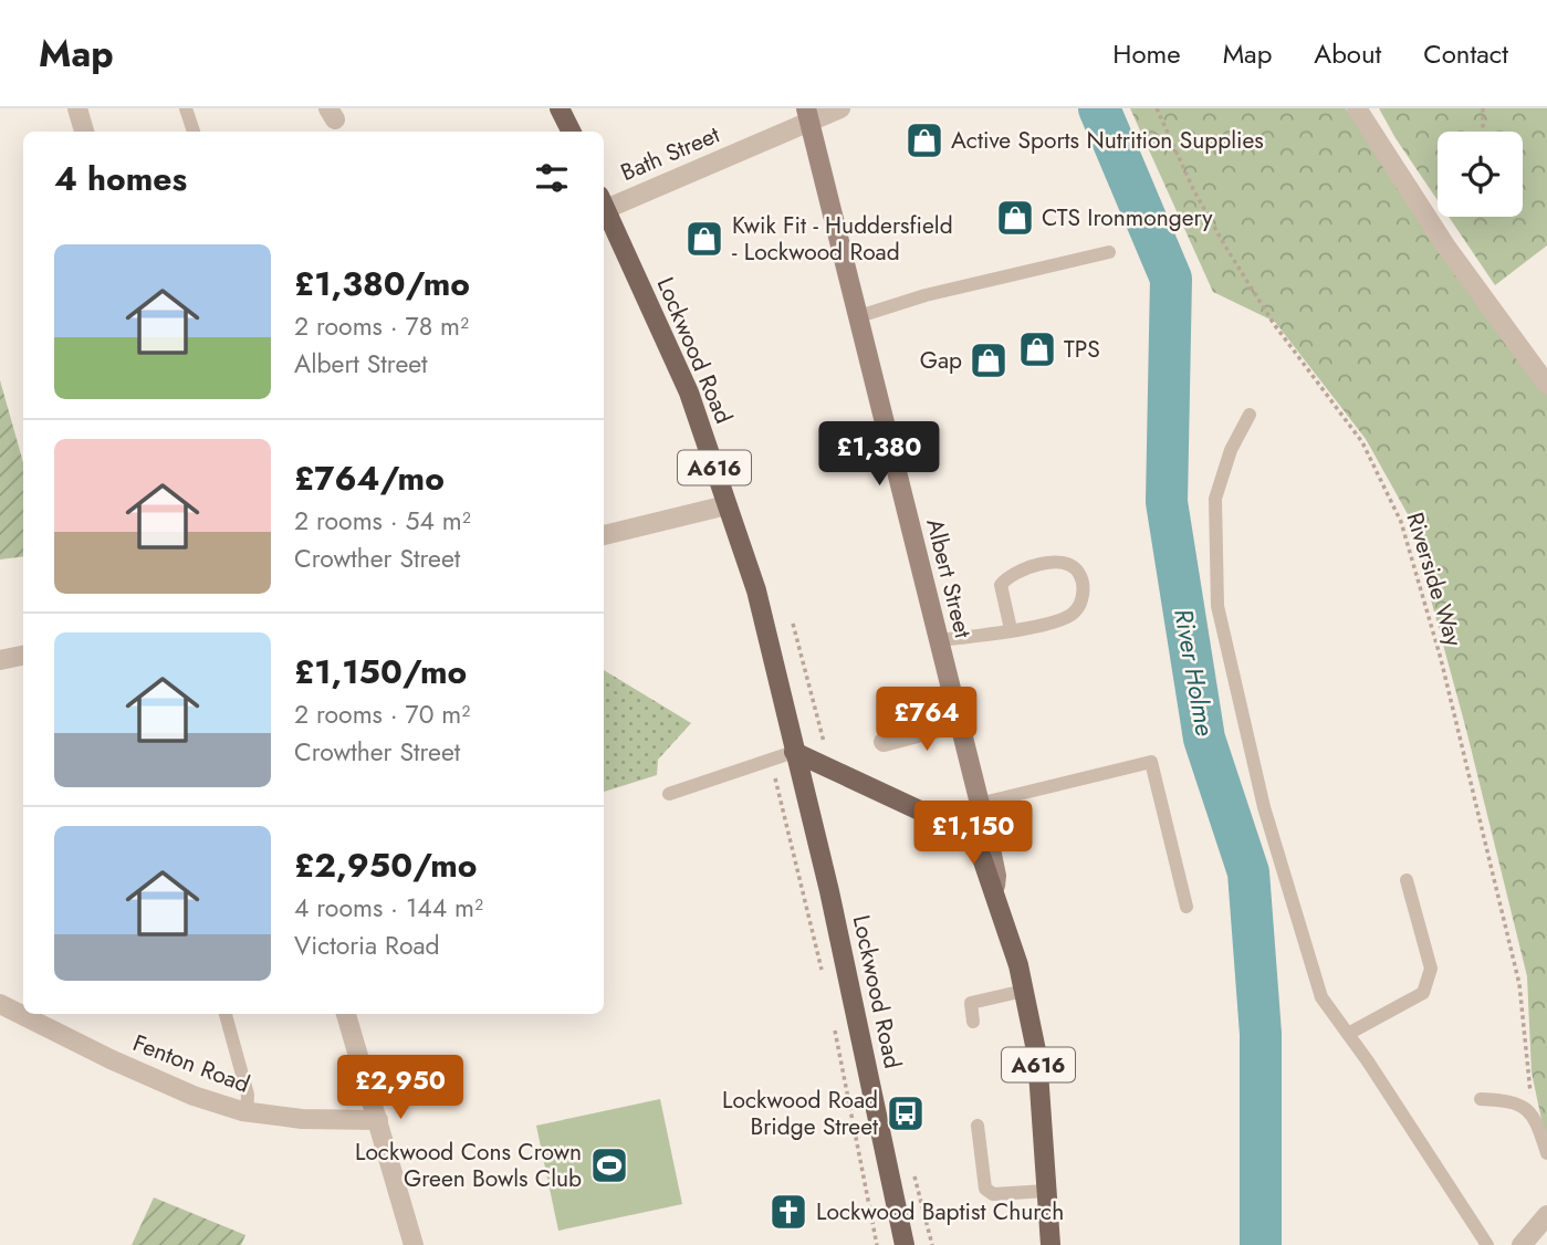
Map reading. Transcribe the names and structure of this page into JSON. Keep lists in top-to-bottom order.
{
  "streets": {
    "main road": ["Lockwood Road", "A616", "Albert Street"],
    "street": ["Bath Street", "Fenton Road"],
    "path": ["Riverside Way"]
  },
  "crossings": [
    ["Bath Street", "Albert Street"],
    ["Lockwood Road", "A616"],
    ["A616", "Albert Street"]
  ],
  "water": ["River Holme"],
  "places": {
    "shop": [
      "Active Sports Nutrition Supplies",
      "CTS Ironmongery",
      "Kwik Fit - Huddersfield - Lockwood Road",
      "TPS",
      "Gap"
    ],
    "bus stop": ["Lockwood Road Bridge Street"],
    "sports": ["Lockwood Cons Crown Green Bowls Club"],
    "church": ["Lockwood Baptist Church"]
  },
  "page": {
    "header": "Map",
    "nav": [
      "Home",
      "Map",
      "About",
      "Contact"
    ],
    "heading": "4 homes",
    "list": [
      {
        "name": "£1,380/mo",
        "note": "2 rooms · 78 m² · Albert Street"
      },
      {
        "name": "£764/mo",
        "note": "2 rooms · 54 m² · Crowther Street"
      },
      {
        "name": "£1,150/mo",
        "note": "2 rooms · 70 m² · Crowther Street"
      },
      {
        "name": "£2,950/mo",
        "note": "4 rooms · 144 m² · Victoria Road"
      }
    ],
    "price": [
      "£1,380",
      "£764",
      "£1,150",
      "£2,950"
    ]
  }
}
